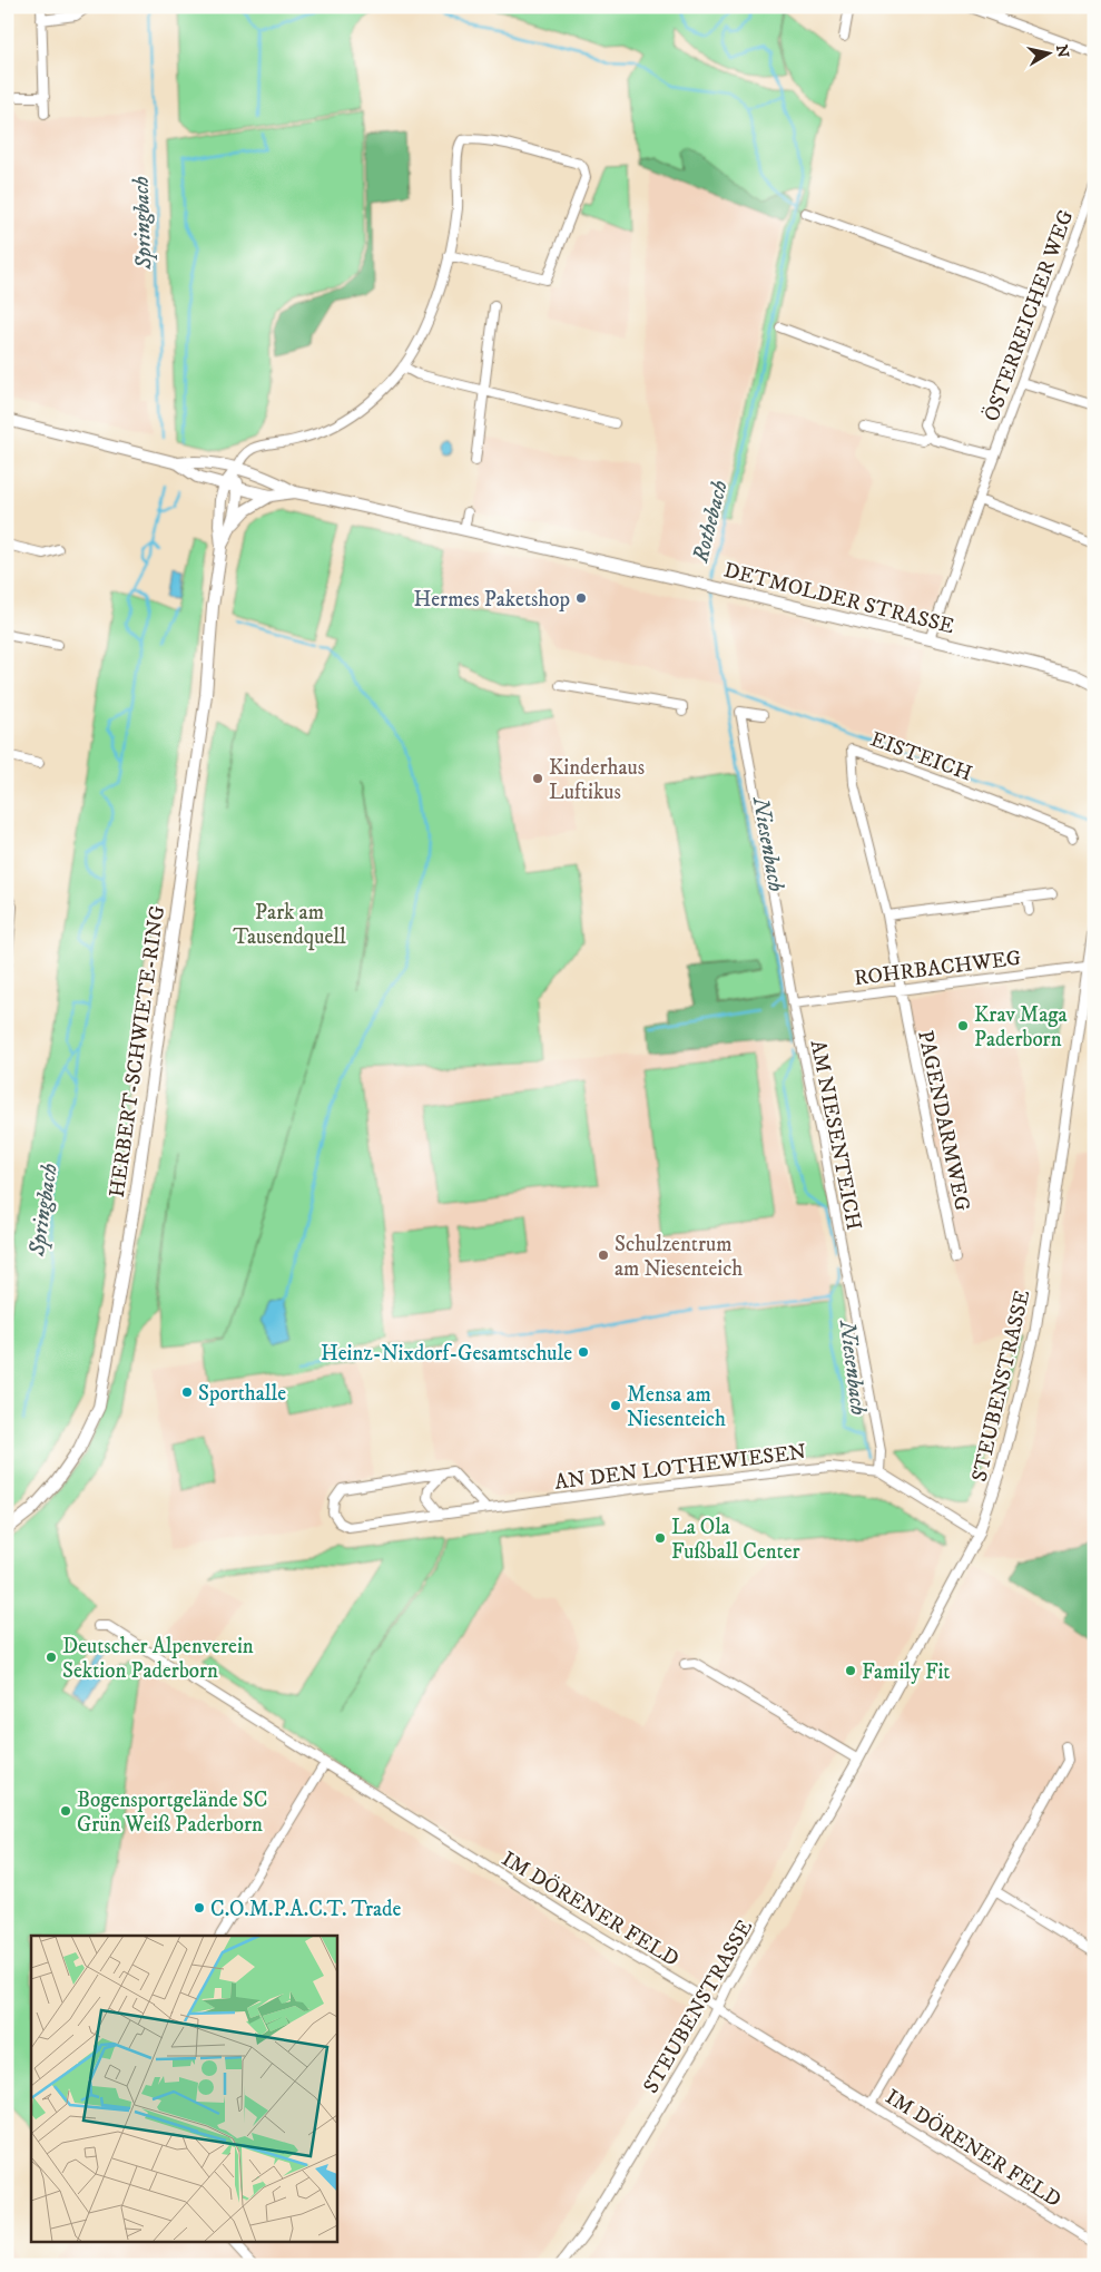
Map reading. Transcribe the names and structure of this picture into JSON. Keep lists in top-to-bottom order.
{
  "streets": {
    "main road": ["DETMOLDER STRASSE", "HERBERT-SCHWIETE-RING"],
    "street": [
      "ÖSTERREICHER WEG",
      "EISTEICH",
      "ROHRBACHWEG",
      "PAGENDARMWEG",
      "AM NIESENTEICH",
      "STEUBENSTRASSE",
      "AN DEN LOTHEWIESEN",
      "IM DÖRENER FELD"
    ]
  },
  "crossings": [
    ["ÖSTERREICHER WEG", "DETMOLDER STRASSE"],
    ["DETMOLDER STRASSE", "HERBERT-SCHWIETE-RING"],
    ["EISTEICH", "ROHRBACHWEG"],
    ["EISTEICH", "PAGENDARMWEG"],
    ["ROHRBACHWEG", "PAGENDARMWEG"],
    ["ROHRBACHWEG", "AM NIESENTEICH"],
    ["ROHRBACHWEG", "STEUBENSTRASSE"],
    ["AM NIESENTEICH", "AN DEN LOTHEWIESEN"],
    ["STEUBENSTRASSE", "IM DÖRENER FELD"]
  ],
  "water": ["Springbach", "Rothebach", "Niesenbach"],
  "parks": ["Park am Tausendquell"],
  "places": [
    "Hermes Paketshop",
    "Kinderhaus Luftikus",
    "Krav Maga Paderborn",
    "Schulzentrum am Niesenteich",
    "Heinz-Nixdorf-Gesamtschule",
    "Sporthalle",
    "Mensa am Niesenteich",
    "La Ola Fußball Center",
    "Deutscher Alpenverein Sektion Paderborn",
    "Family Fit",
    "Bogensportgelände SC Grün Weiß Paderborn",
    "C.O.M.P.A.C.T. Trade"
  ],
  "north": "right"
}
